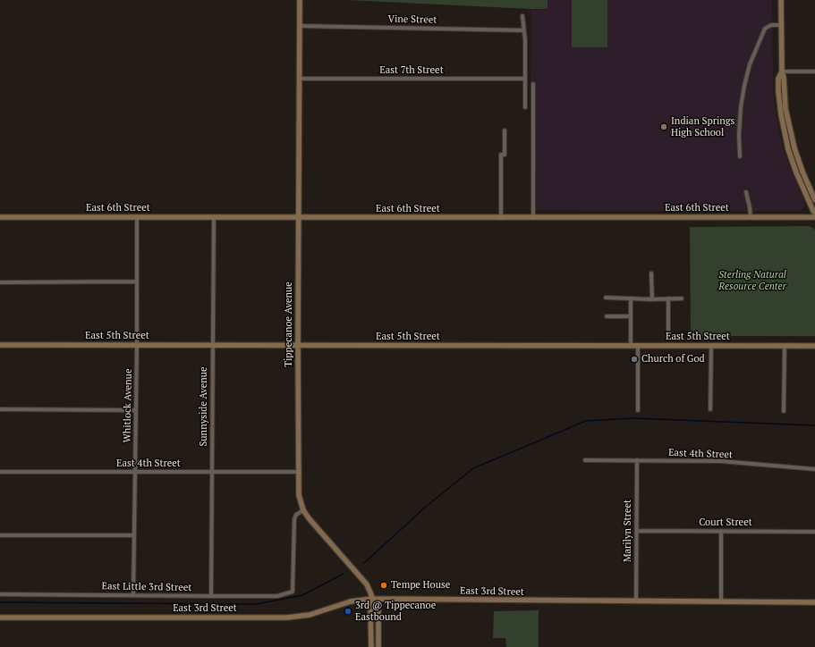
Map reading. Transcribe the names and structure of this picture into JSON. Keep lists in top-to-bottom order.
{
  "streets": {
    "street": [
      "Vine Street",
      "East 7th Street",
      "East 6th Street",
      "Tippecanoe Avenue",
      "East 5th Street",
      "Whitlock Avenue",
      "Sunnyside Avenue",
      "East 4th Street",
      "Court Street",
      "Marilyn Street",
      "East Little 3rd Street",
      "East 3rd Street"
    ]
  },
  "crossings": [
    ["Vine Street", "Tippecanoe Avenue"],
    ["East 7th Street", "Tippecanoe Avenue"],
    ["East 6th Street", "Tippecanoe Avenue"],
    ["East 6th Street", "Whitlock Avenue"],
    ["East 6th Street", "Sunnyside Avenue"],
    ["Tippecanoe Avenue", "East 5th Street"],
    ["Tippecanoe Avenue", "East 4th Street"],
    ["Tippecanoe Avenue", "East Little 3rd Street"],
    ["Tippecanoe Avenue", "East 3rd Street"],
    ["East 5th Street", "Whitlock Avenue"],
    ["East 5th Street", "Sunnyside Avenue"],
    ["Whitlock Avenue", "East 4th Street"],
    ["Whitlock Avenue", "East Little 3rd Street"],
    ["Sunnyside Avenue", "East 4th Street"],
    ["Sunnyside Avenue", "East Little 3rd Street"],
    ["East 4th Street", "Marilyn Street"],
    ["Court Street", "Marilyn Street"],
    ["Marilyn Street", "East 3rd Street"]
  ],
  "parks": ["Sterling Natural Resource Center"],
  "places": [
    "Indian Springs High School",
    "Church of God",
    "Tempe House",
    "3rd @ Tippecanoe Eastbound"
  ]
}
